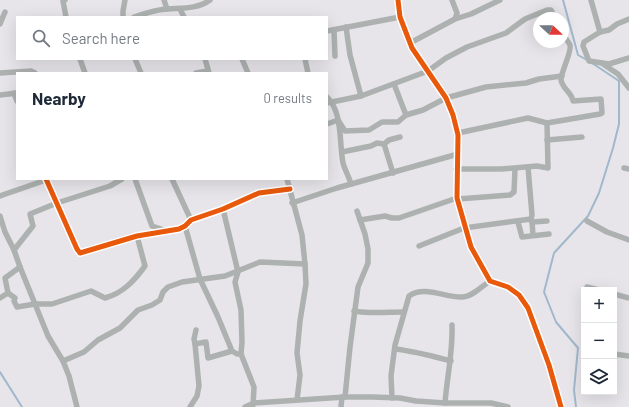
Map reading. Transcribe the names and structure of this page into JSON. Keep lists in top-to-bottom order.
{
  "north": "right",
  "page": {
    "search": "Search here",
    "heading": ["Nearby", "0 results"],
    "map_buttons": ["+", "−"]
  }
}
